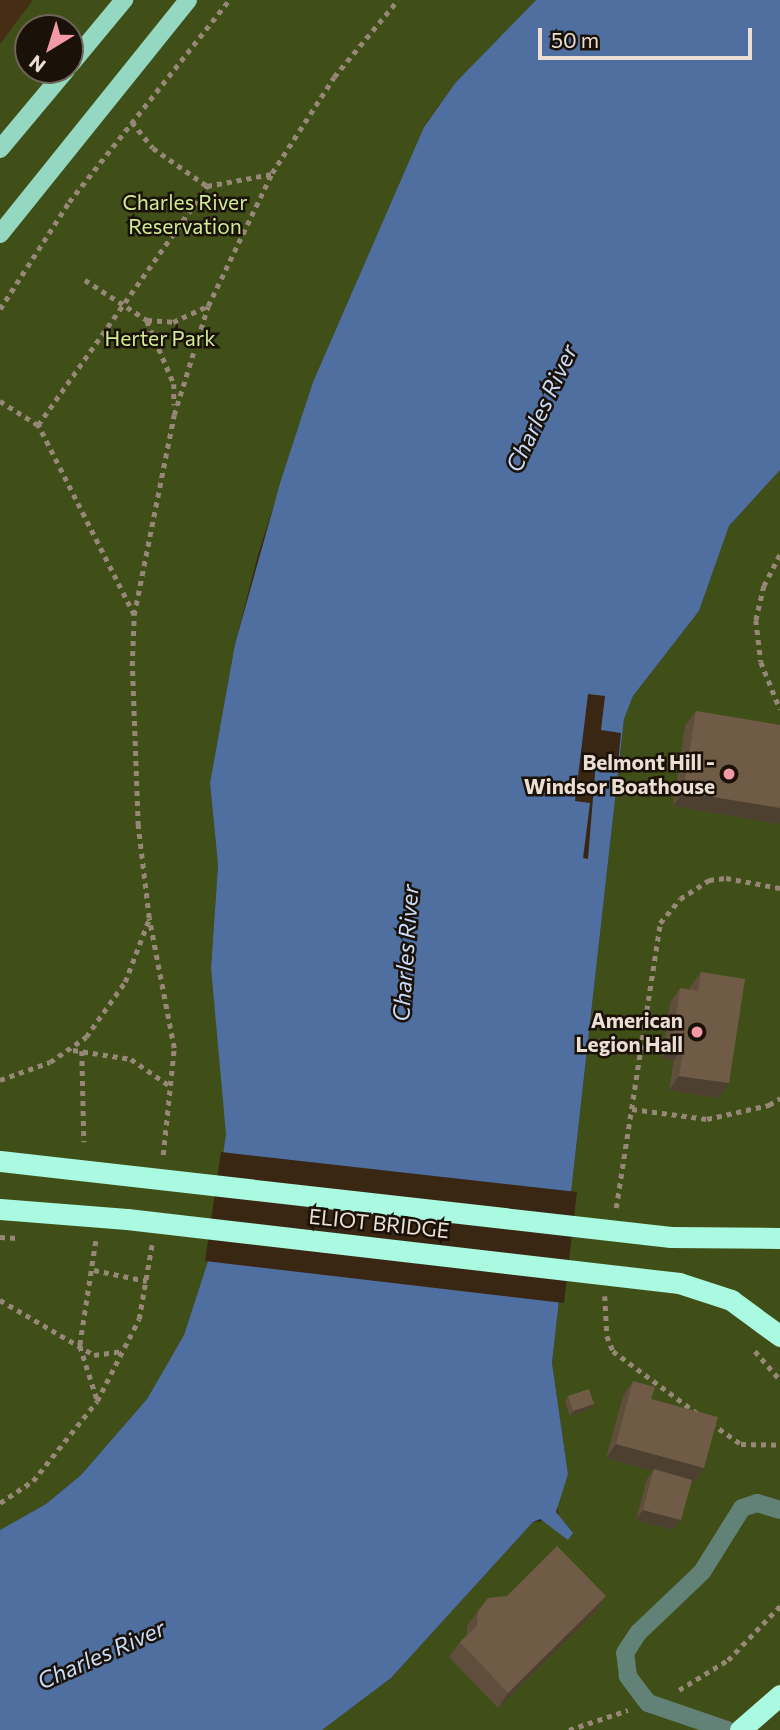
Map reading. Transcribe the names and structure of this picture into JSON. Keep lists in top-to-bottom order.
{
  "streets": {
    "highway": ["ELIOT BRIDGE"]
  },
  "water": ["Charles River"],
  "parks": ["Charles River Reservation", "Herter Park"],
  "places": ["Belmont Hill - Windsor Boathouse", "American Legion Hall"],
  "scale_bar": "50 m",
  "north": "bottom left"
}
